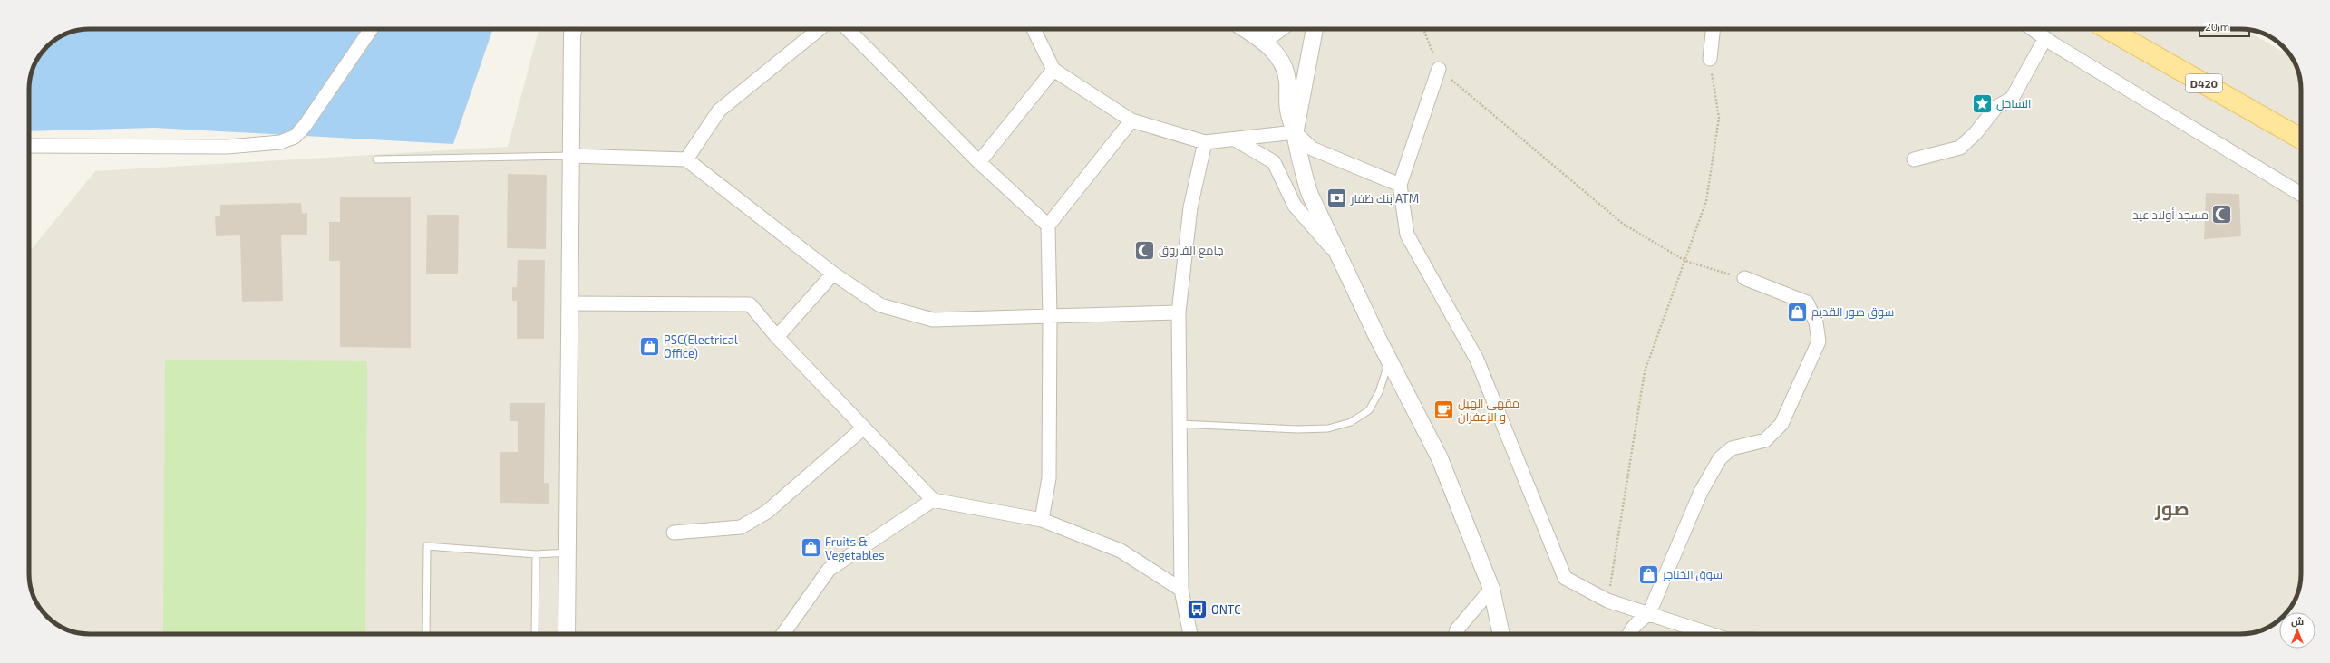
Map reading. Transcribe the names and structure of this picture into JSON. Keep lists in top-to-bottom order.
{
  "streets": {
    "main road": ["D420"]
  },
  "districts": ["صور"],
  "places": {
    "place": ["الساحل"],
    "bank": ["بنك ظفار ATM"],
    "mosque": ["مسجد أولاد عيد", "جامع الفاروق"],
    "shop": [
      "سوق صور القديم",
      "PSC(Electrical Office)",
      "Fruits & Vegetables",
      "سوق الخناجر"
    ],
    "cafe": ["مقهى الهيل و الزعفران"],
    "bus stop": ["ONTC"]
  },
  "scale_bar": "20 m",
  "north": "top"
}
